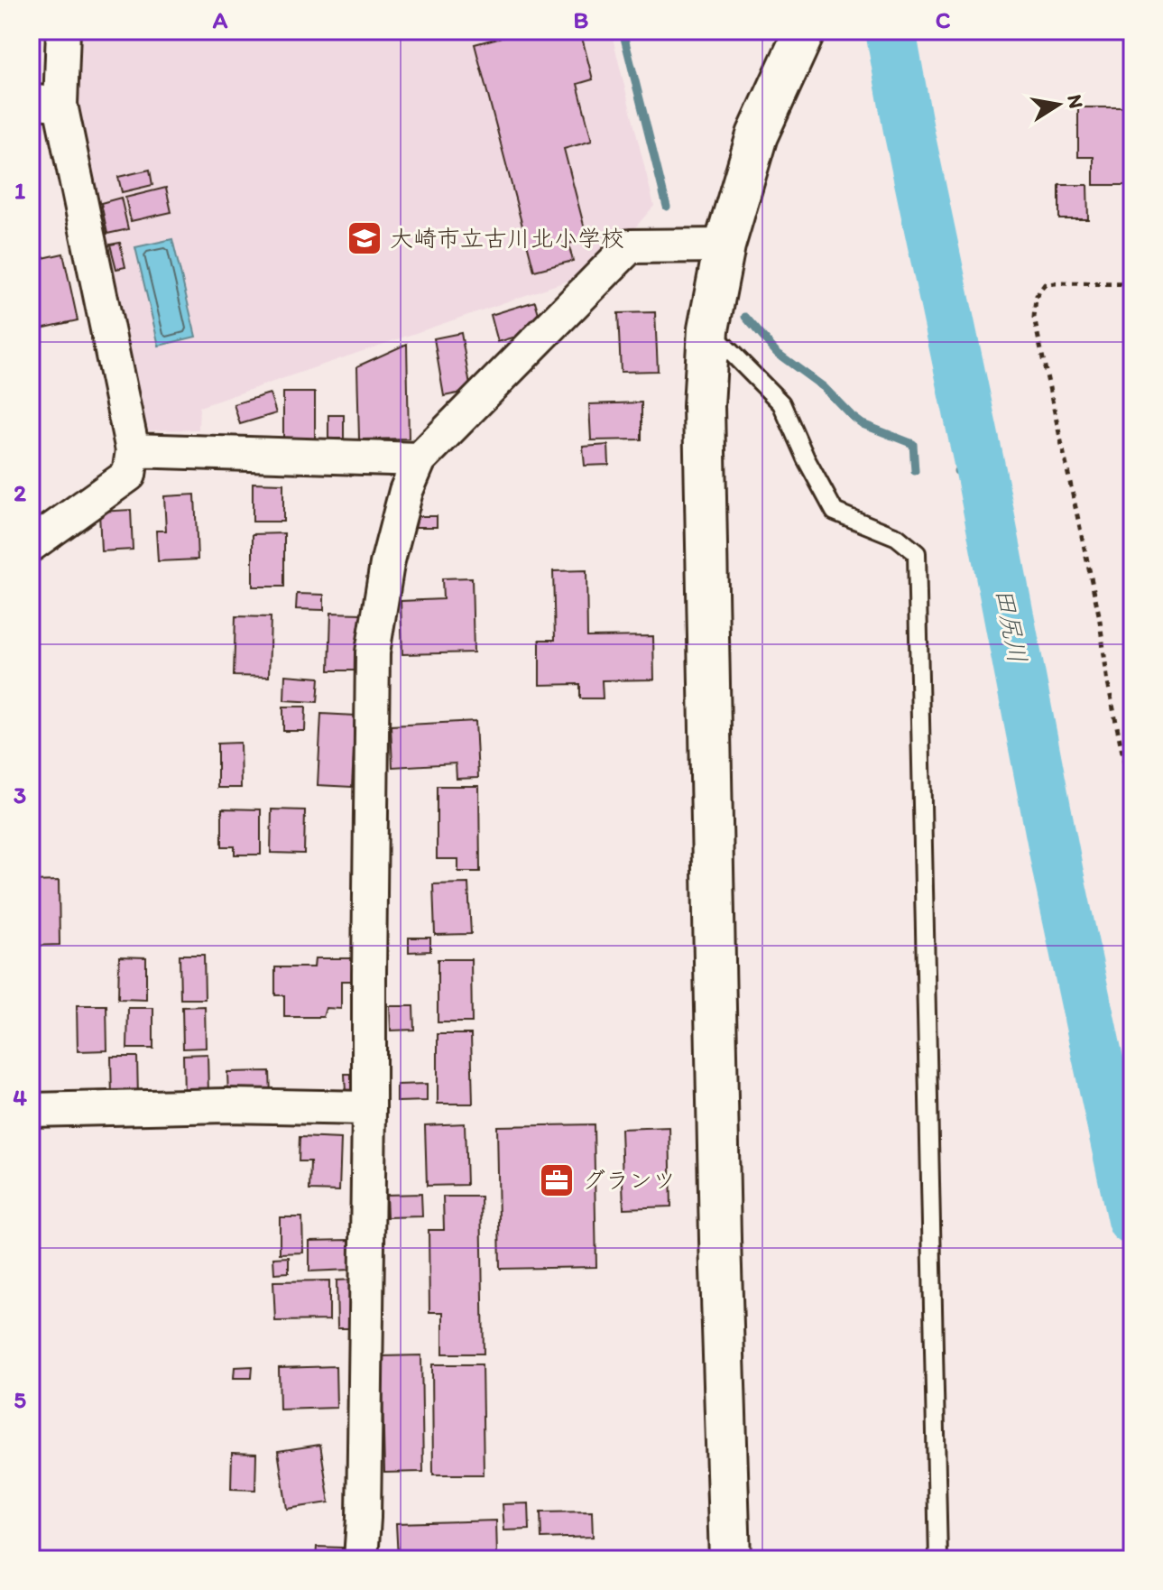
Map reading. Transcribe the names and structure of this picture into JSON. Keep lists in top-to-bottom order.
{
  "water": ["田尻川"],
  "places": {
    "school or university": ["大崎市立古川北小学校"],
    "office": ["グランツ"]
  },
  "north": "right",
  "grid": {
    "columns": ["A", "B", "C"],
    "rows": [
      "1",
      "2",
      "3",
      "4",
      "5"
    ]
  }
}
